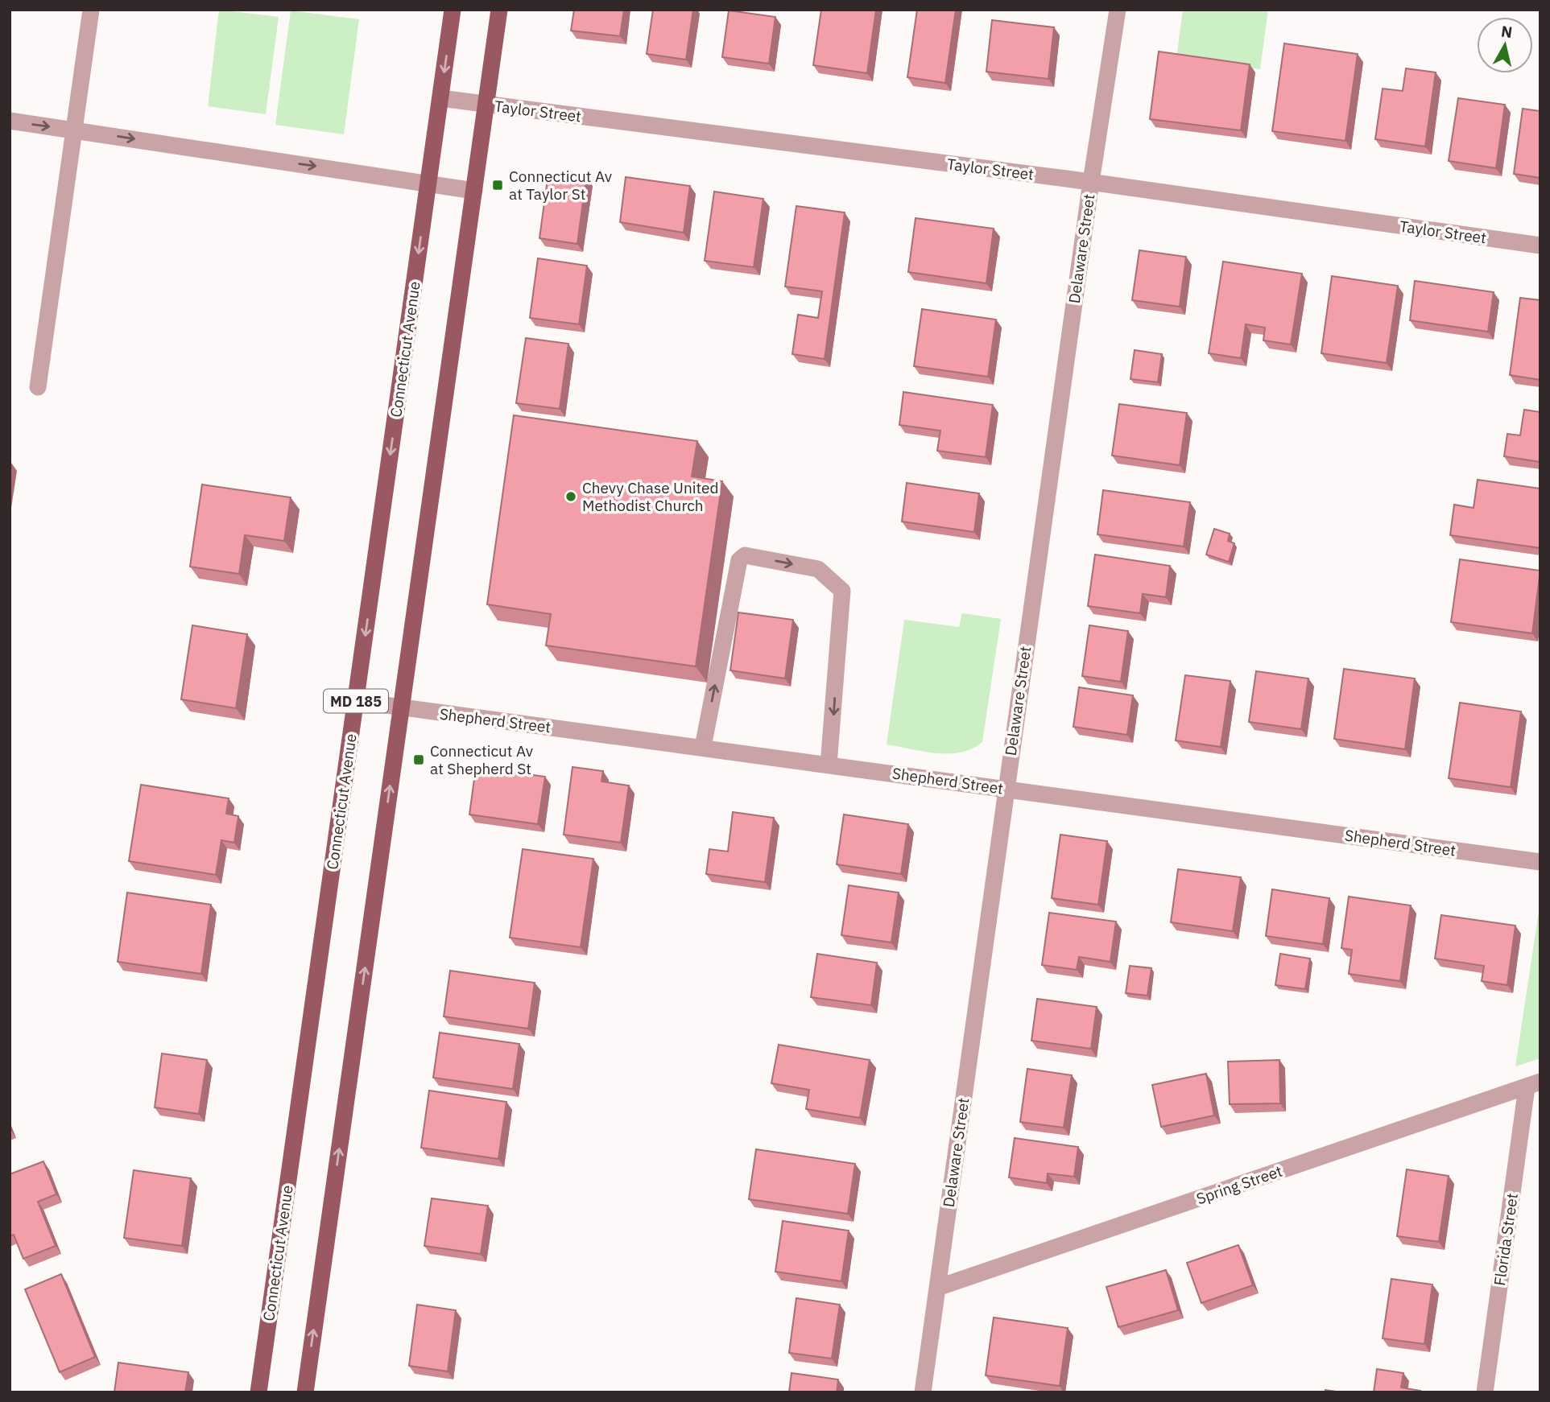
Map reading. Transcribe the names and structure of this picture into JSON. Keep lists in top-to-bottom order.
{
  "streets": {
    "main road": ["Connecticut Avenue", "MD 185"],
    "street": [
      "Taylor Street",
      "Delaware Street",
      "Shepherd Street",
      "Spring Street",
      "Florida Street"
    ]
  },
  "crossings": [
    ["Taylor Street", "Delaware Street"],
    ["Taylor Street", "Connecticut Avenue"],
    ["Taylor Street", "MD 185"],
    ["Delaware Street", "Shepherd Street"],
    ["Delaware Street", "Spring Street"],
    ["Connecticut Avenue", "Shepherd Street"],
    ["MD 185", "Shepherd Street"],
    ["Spring Street", "Florida Street"]
  ],
  "places": {
    "transit": ["Connecticut Av at Taylor St", "Connecticut Av at Shepherd St"],
    "other": ["Chevy Chase United Methodist Church"]
  },
  "north": "top"
}
